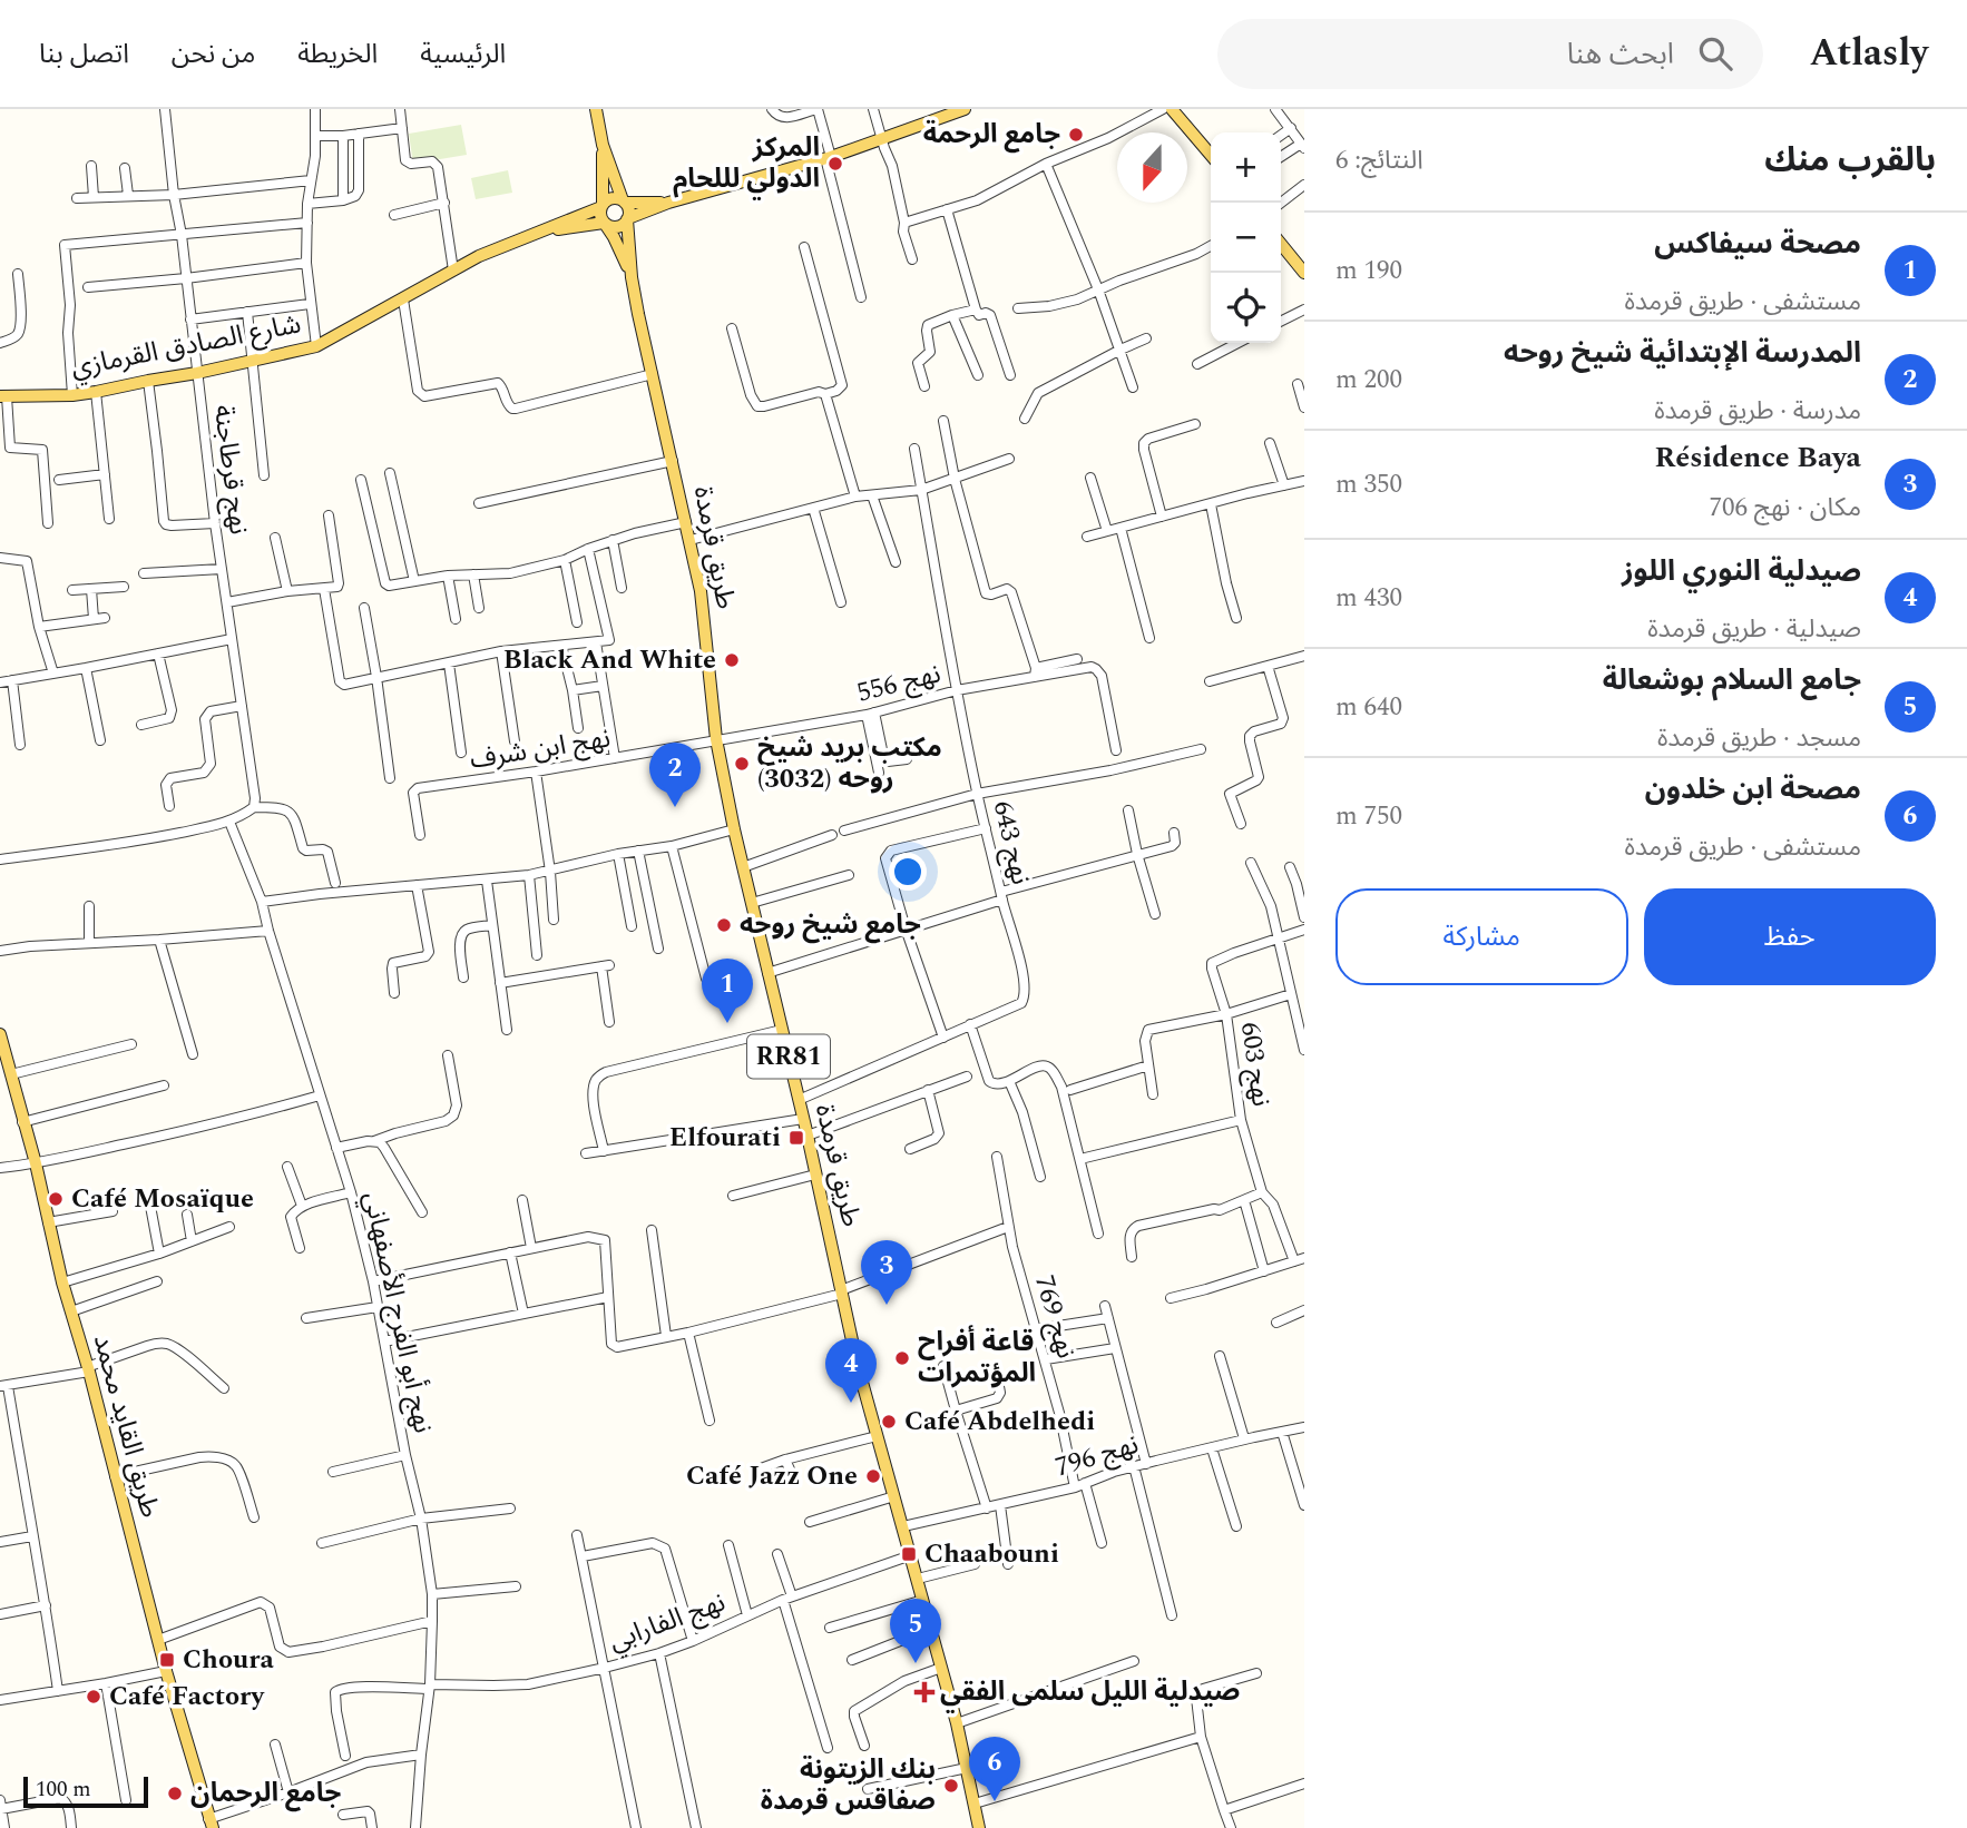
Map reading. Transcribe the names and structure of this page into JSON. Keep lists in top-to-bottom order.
{
  "streets": {
    "main road": [
      "شارع الصادق القرمازي",
      "طريق قرمدة",
      "RR81",
      "طريق القايد محمد"
    ],
    "street": [
      "نهج قرطاجنة",
      "نهج 556",
      "نهج ابن شرف",
      "نهج 643",
      "نهج 603",
      "نهج أبو الفرج الأصفهاني",
      "نهج 769",
      "نهج 796",
      "نهج الفارابي"
    ]
  },
  "crossings": [
    ["شارع الصادق القرمازي", "نهج قرطاجنة"],
    ["شارع الصادق القرمازي", "طريق قرمدة"],
    ["شارع الصادق القرمازي", "RR81"],
    ["طريق قرمدة", "نهج 556"],
    ["طريق قرمدة", "نهج ابن شرف"],
    ["طريق قرمدة", "RR81"],
    ["طريق قرمدة", "نهج 796"],
    ["طريق قرمدة", "نهج الفارابي"],
    ["نهج 556", "نهج ابن شرف"],
    ["نهج 556", "نهج 643"],
    ["نهج أبو الفرج الأصفهاني", "نهج الفارابي"],
    ["نهج 769", "نهج 796"]
  ],
  "places": {
    "other": [
      "جامع الرحمة",
      "المركز الدولي لللحام",
      "Black And White",
      "مكتب بريد شيخ روحه (3032)",
      "جامع شيخ روحه",
      "Café Mosaïque",
      "قاعة أفراح المؤتمرات",
      "Café Abdelhedi",
      "Café Jazz One",
      "Café Factory",
      "بنك الزيتونة صفاقس قرمدة",
      "جامع الرحمان"
    ],
    "transit": ["Elfourati", "Chaabouni", "Choura"],
    "health": ["صيدلية الليل سلمى الفقي"]
  },
  "scale_bar": "100 m",
  "north": "bottom",
  "page": {
    "header": "Atlasly",
    "search": "ابحث هنا",
    "nav": [
      "الرئيسية",
      "الخريطة",
      "من نحن",
      "اتصل بنا"
    ],
    "heading": ["بالقرب منك", "النتائج: 6"],
    "map_buttons": ["+", "−"],
    "list": [
      {
        "mark": "1",
        "name": "مصحة سيفاكس",
        "note": "مستشفى · طريق قرمدة",
        "value": "190 m"
      },
      {
        "mark": "2",
        "name": "المدرسة الإبتدائية شيخ روحه",
        "note": "مدرسة · طريق قرمدة",
        "value": "200 m"
      },
      {
        "mark": "3",
        "name": "Résidence Baya",
        "note": "مكان · نهج 706",
        "value": "350 m"
      },
      {
        "mark": "4",
        "name": "صيدلية النوري اللوز",
        "note": "صيدلية · طريق قرمدة",
        "value": "430 m"
      },
      {
        "mark": "5",
        "name": "جامع السلام بوشعالة",
        "note": "مسجد · طريق قرمدة",
        "value": "640 m"
      },
      {
        "mark": "6",
        "name": "مصحة ابن خلدون",
        "note": "مستشفى · طريق قرمدة",
        "value": "750 m"
      }
    ],
    "pins": [
      "2",
      "1",
      "3",
      "4",
      "5",
      "6"
    ],
    "buttons": ["حفظ", "مشاركة"],
    "scale": "100 m"
  }
}
